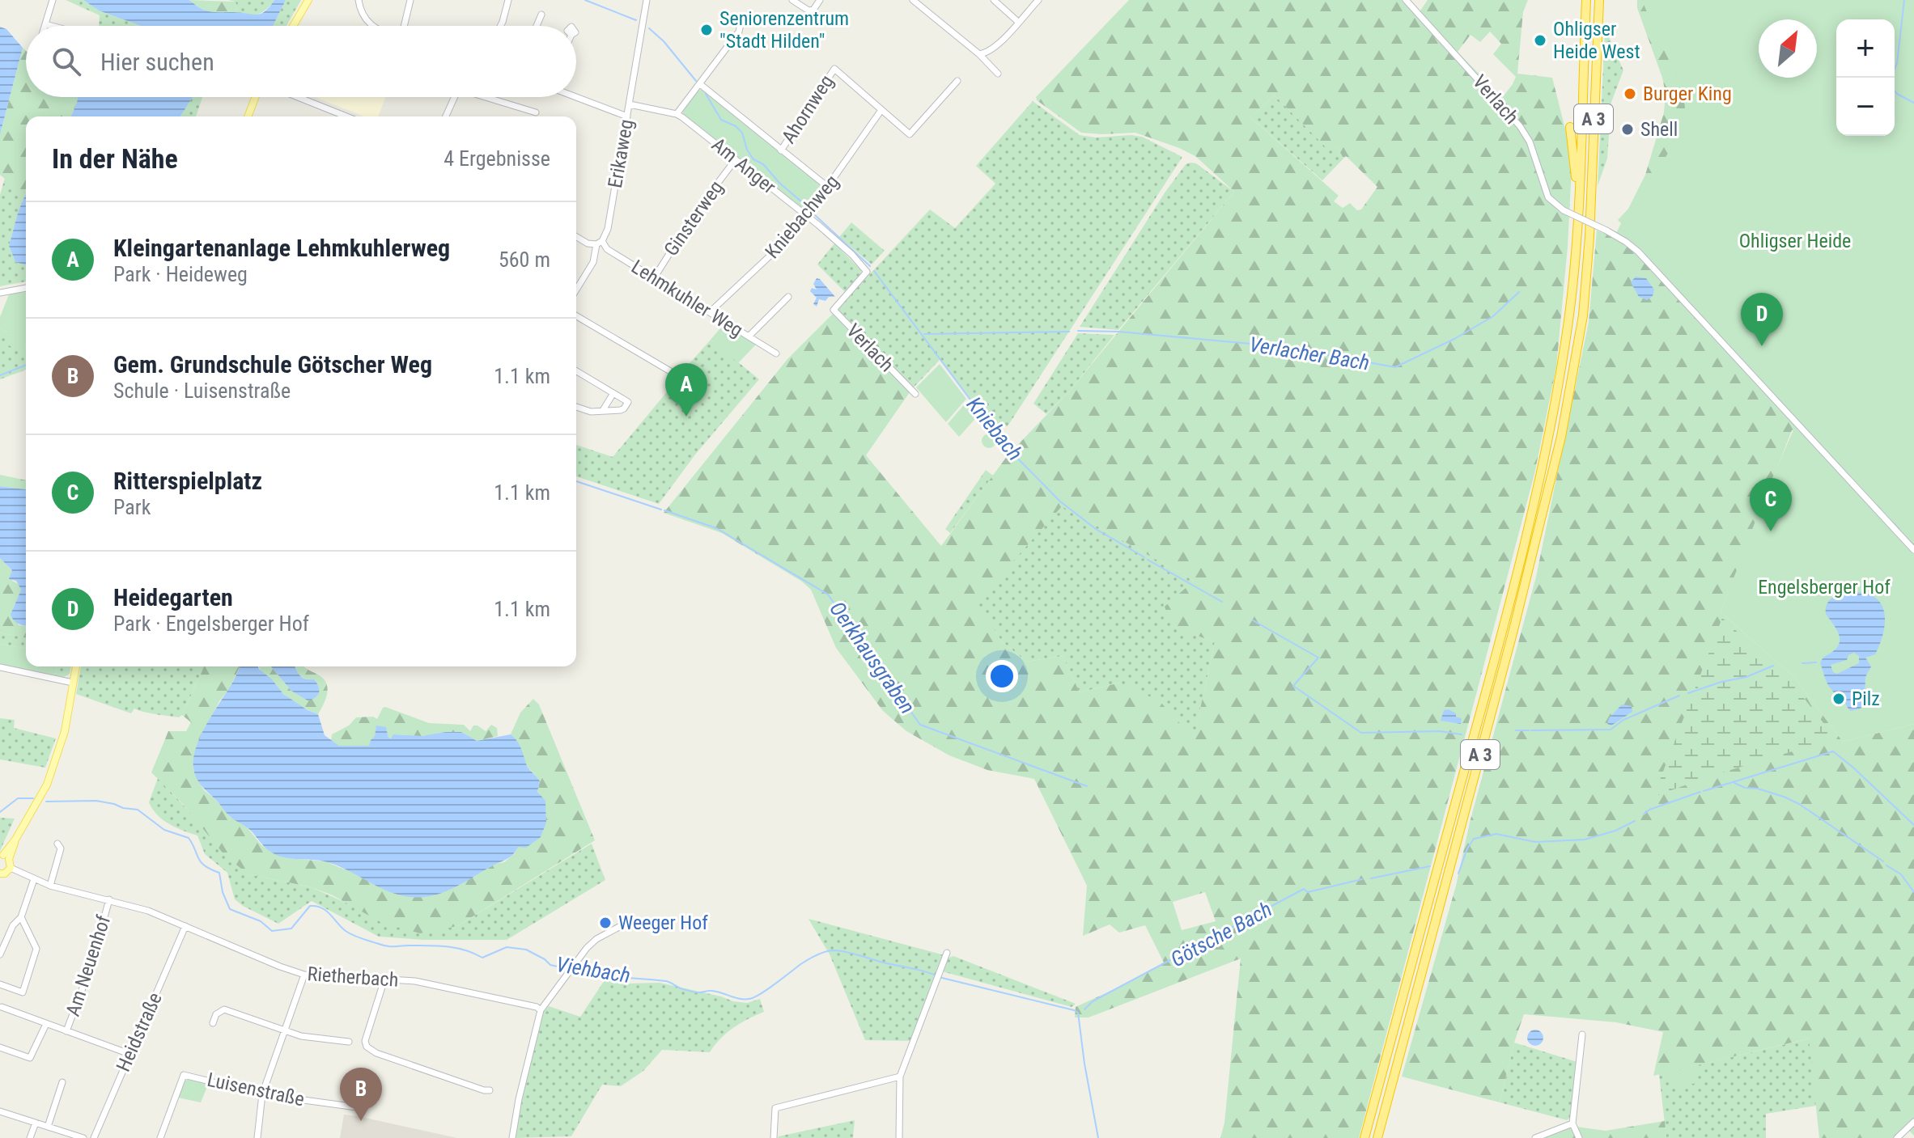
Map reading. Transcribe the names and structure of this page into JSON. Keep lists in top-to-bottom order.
{
  "streets": {
    "highway": ["A 3"],
    "street": [
      "Verlach",
      "Ahornweg",
      "Erikaweg",
      "Am Anger",
      "Kniebachweg",
      "Ginsterweg",
      "Lehmkuhler Weg",
      "Am Neuenhof",
      "Rietherbach",
      "Heidstraße",
      "Luisenstraße"
    ]
  },
  "crossings": [
    ["Verlach", "Am Anger"],
    ["Ahornweg", "Am Anger"],
    ["Ahornweg", "Kniebachweg"],
    ["Erikaweg", "Am Anger"],
    ["Erikaweg", "Lehmkuhler Weg"],
    ["Am Anger", "Kniebachweg"],
    ["Am Anger", "Ginsterweg"],
    ["Kniebachweg", "Lehmkuhler Weg"],
    ["Ginsterweg", "Lehmkuhler Weg"],
    ["Am Neuenhof", "Rietherbach"],
    ["Rietherbach", "Heidstraße"]
  ],
  "water": [
    "Verlacher Bach",
    "Kniebach",
    "Oerkhausgraben",
    "Götsche Bach",
    "Viehbach"
  ],
  "parks": ["Ohligser Heide", "Engelsberger Hof"],
  "places": [
    "Seniorenzentrum \"Stadt Hilden\"",
    "Ohligser Heide West",
    "Burger King",
    "Shell",
    "Pilz",
    "Weeger Hof"
  ],
  "north": "top right",
  "page": {
    "map_buttons": ["+", "−"],
    "search": "Hier suchen",
    "heading": ["In der Nähe", "4 Ergebnisse"],
    "list": [
      {
        "mark": "A",
        "name": "Kleingartenanlage Lehmkuhlerweg",
        "note": "Park · Heideweg",
        "value": "560 m"
      },
      {
        "mark": "B",
        "name": "Gem. Grundschule Götscher Weg",
        "note": "Schule · Luisenstraße",
        "value": "1.1 km"
      },
      {
        "mark": "C",
        "name": "Ritterspielplatz",
        "note": "Park",
        "value": "1.1 km"
      },
      {
        "mark": "D",
        "name": "Heidegarten",
        "note": "Park · Engelsberger Hof",
        "value": "1.1 km"
      }
    ],
    "pins": [
      "D",
      "A",
      "C",
      "B"
    ]
  }
}
